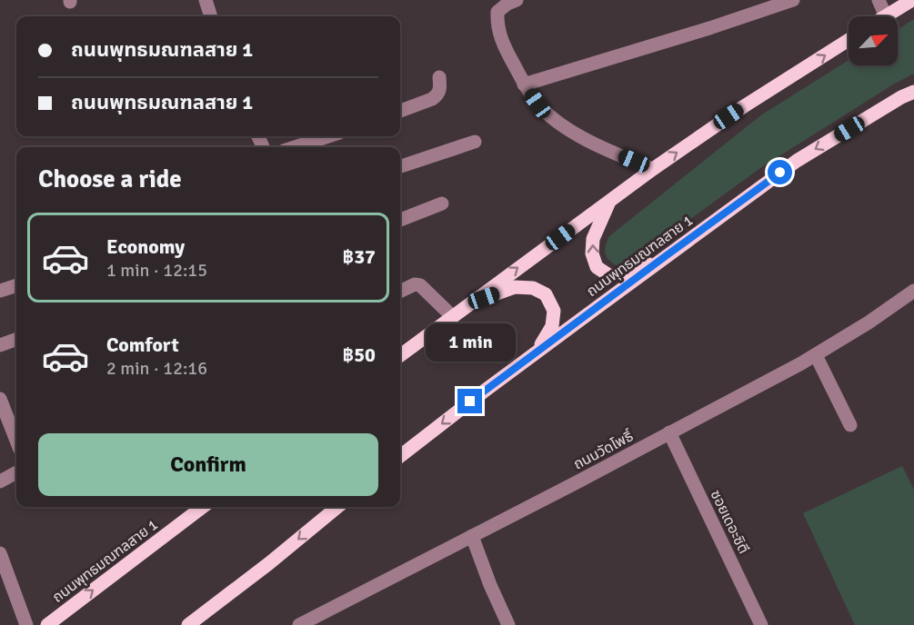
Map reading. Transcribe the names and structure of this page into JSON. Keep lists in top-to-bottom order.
{
  "streets": {
    "main road": ["ถนนพุทธมณฑลสาย 1"],
    "street": ["ถนนวัดโพธิ์", "ซอยเดอะซิตี"]
  },
  "crossings": [
    ["ถนนวัดโพธิ์", "ซอยเดอะซิตี"]
  ],
  "north": "top right",
  "page": {
    "banner": ["ถนนพุทธมณฑลสาย 1", "ถนนพุทธมณฑลสาย 1"],
    "heading": "Choose a ride",
    "list": [
      {
        "name": "Economy",
        "note": "1 min · 12:15",
        "value": "฿37"
      },
      {
        "name": "Comfort",
        "note": "2 min · 12:16",
        "value": "฿50"
      }
    ],
    "bubble": "1 min",
    "buttons": "Confirm"
  }
}
